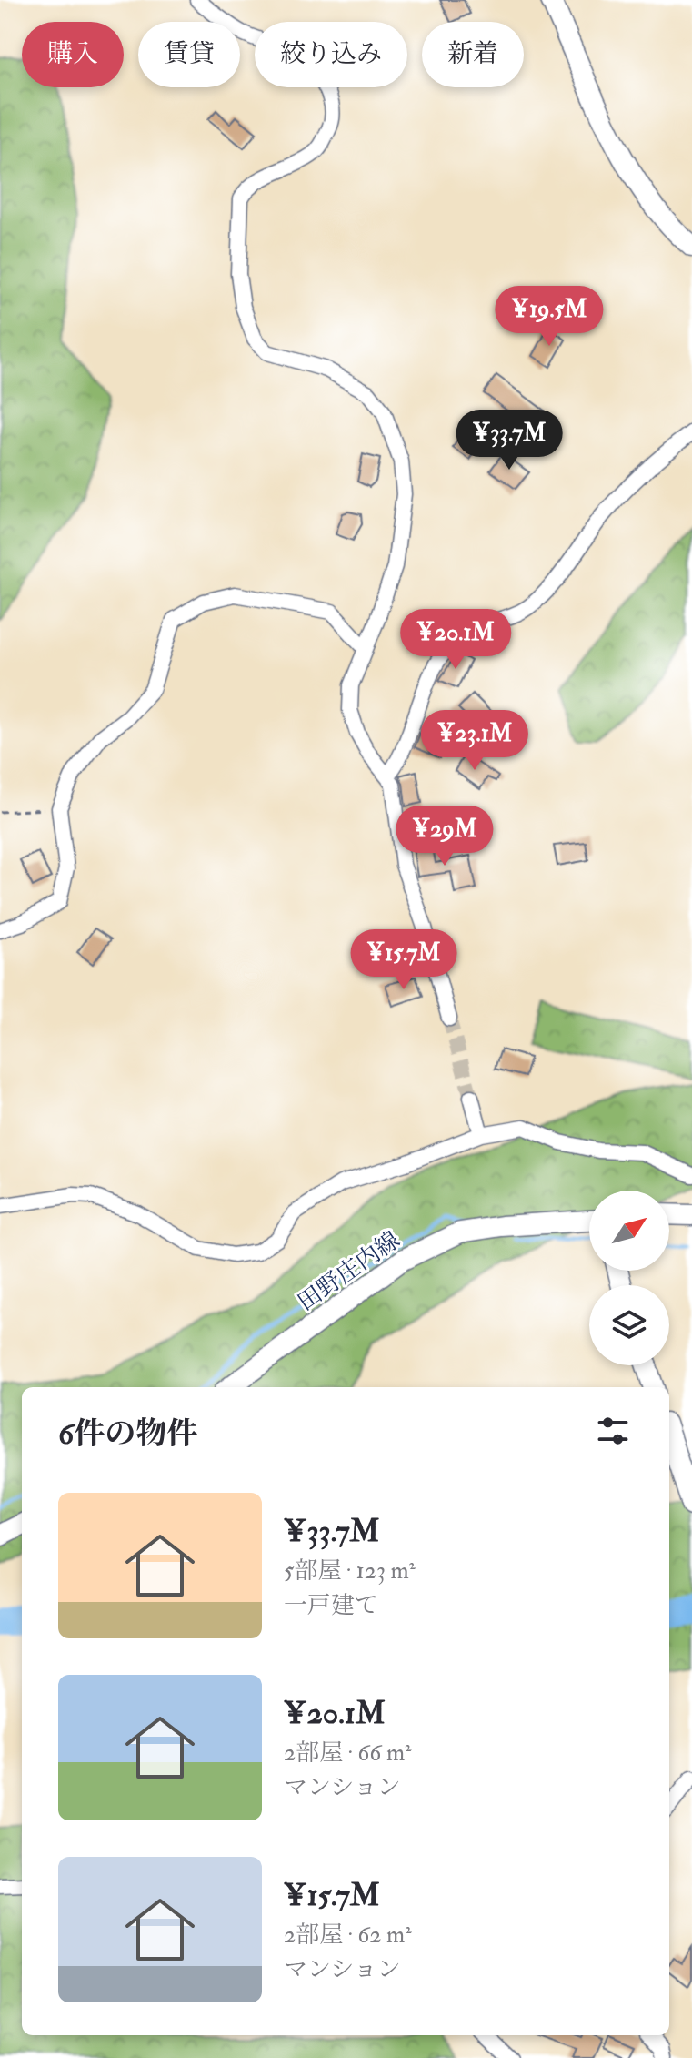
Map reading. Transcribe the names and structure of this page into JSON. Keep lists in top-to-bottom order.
{
  "streets": {
    "main road": ["田野庄内線"]
  },
  "north": "top right",
  "page": {
    "chip": [
      "購入",
      "賃貸",
      "絞り込み",
      "新着"
    ],
    "price": [
      "¥19.5M",
      "¥33.7M",
      "¥20.1M",
      "¥23.1M",
      "¥29M",
      "¥15.7M"
    ],
    "heading": "6件の物件",
    "list": [
      {
        "name": "¥33.7M",
        "note": "5部屋 · 123 m² · 一戸建て"
      },
      {
        "name": "¥20.1M",
        "note": "2部屋 · 66 m² · マンション"
      },
      {
        "name": "¥15.7M",
        "note": "2部屋 · 62 m² · マンション"
      }
    ]
  }
}
